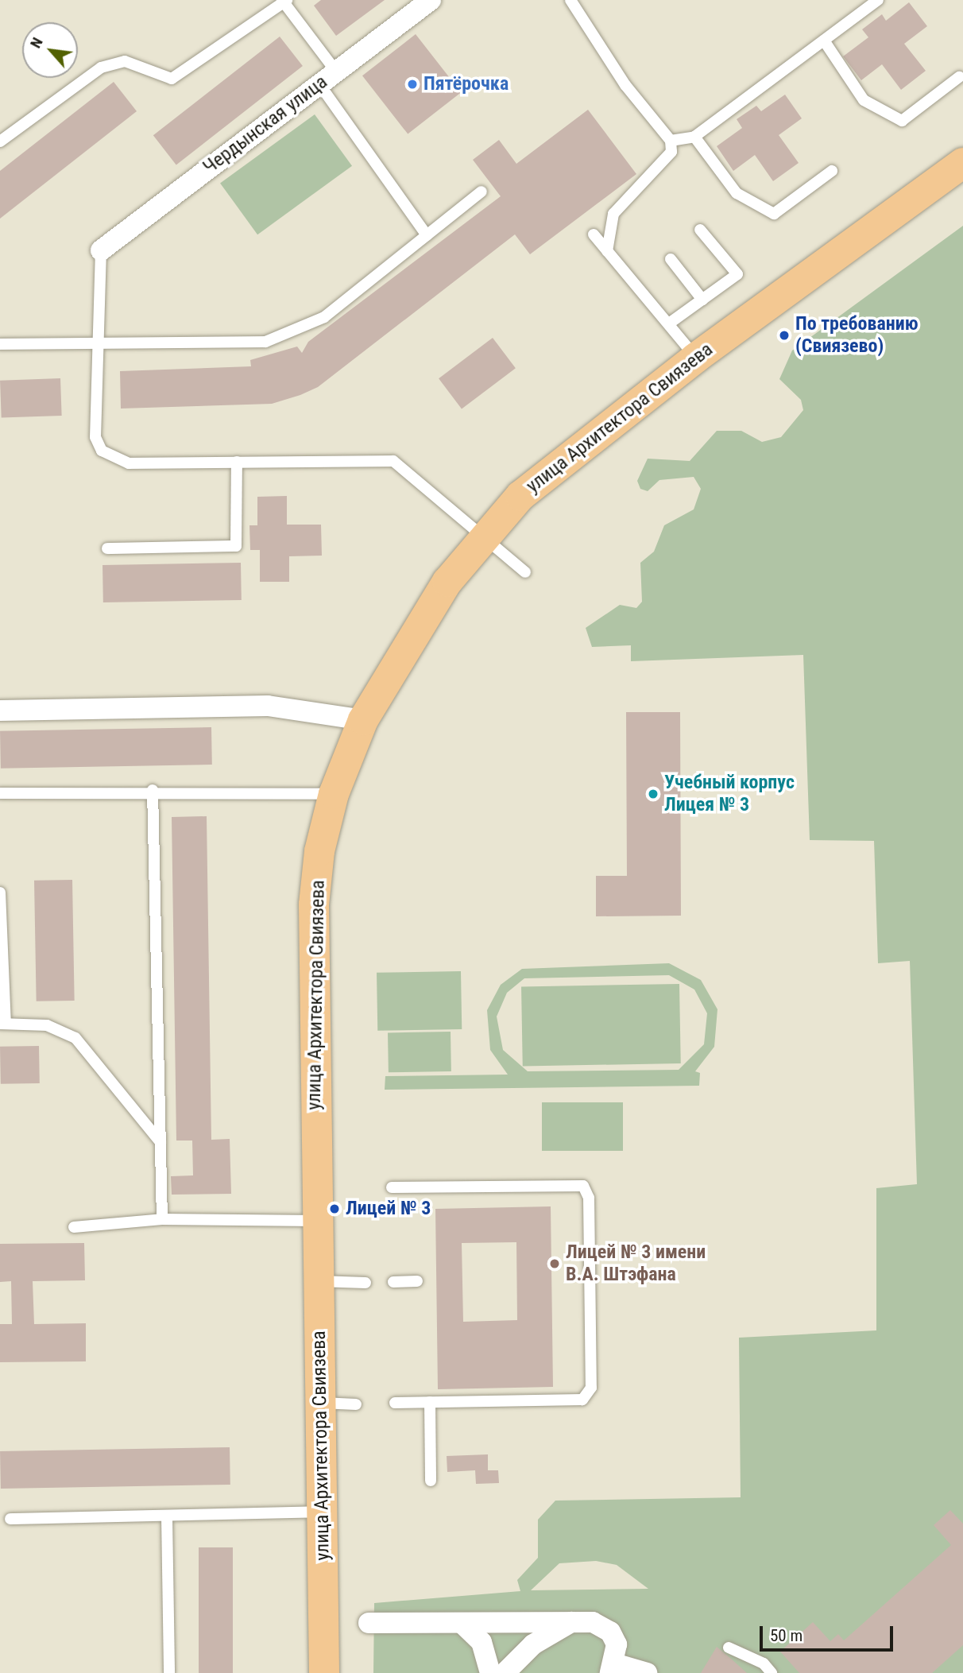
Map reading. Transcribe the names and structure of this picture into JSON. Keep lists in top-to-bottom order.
{
  "streets": {
    "main road": ["улица Архитектора Свиязева"],
    "street": ["Чердынская улица"]
  },
  "places": [
    "Пятёрочка",
    "По требованию (Свиязево)",
    "Учебный корпус Лицея № 3",
    "Лицей № 3",
    "Лицей № 3 имени В.А. Штэфана"
  ],
  "scale_bar": "50 m",
  "north": "top left"
}
